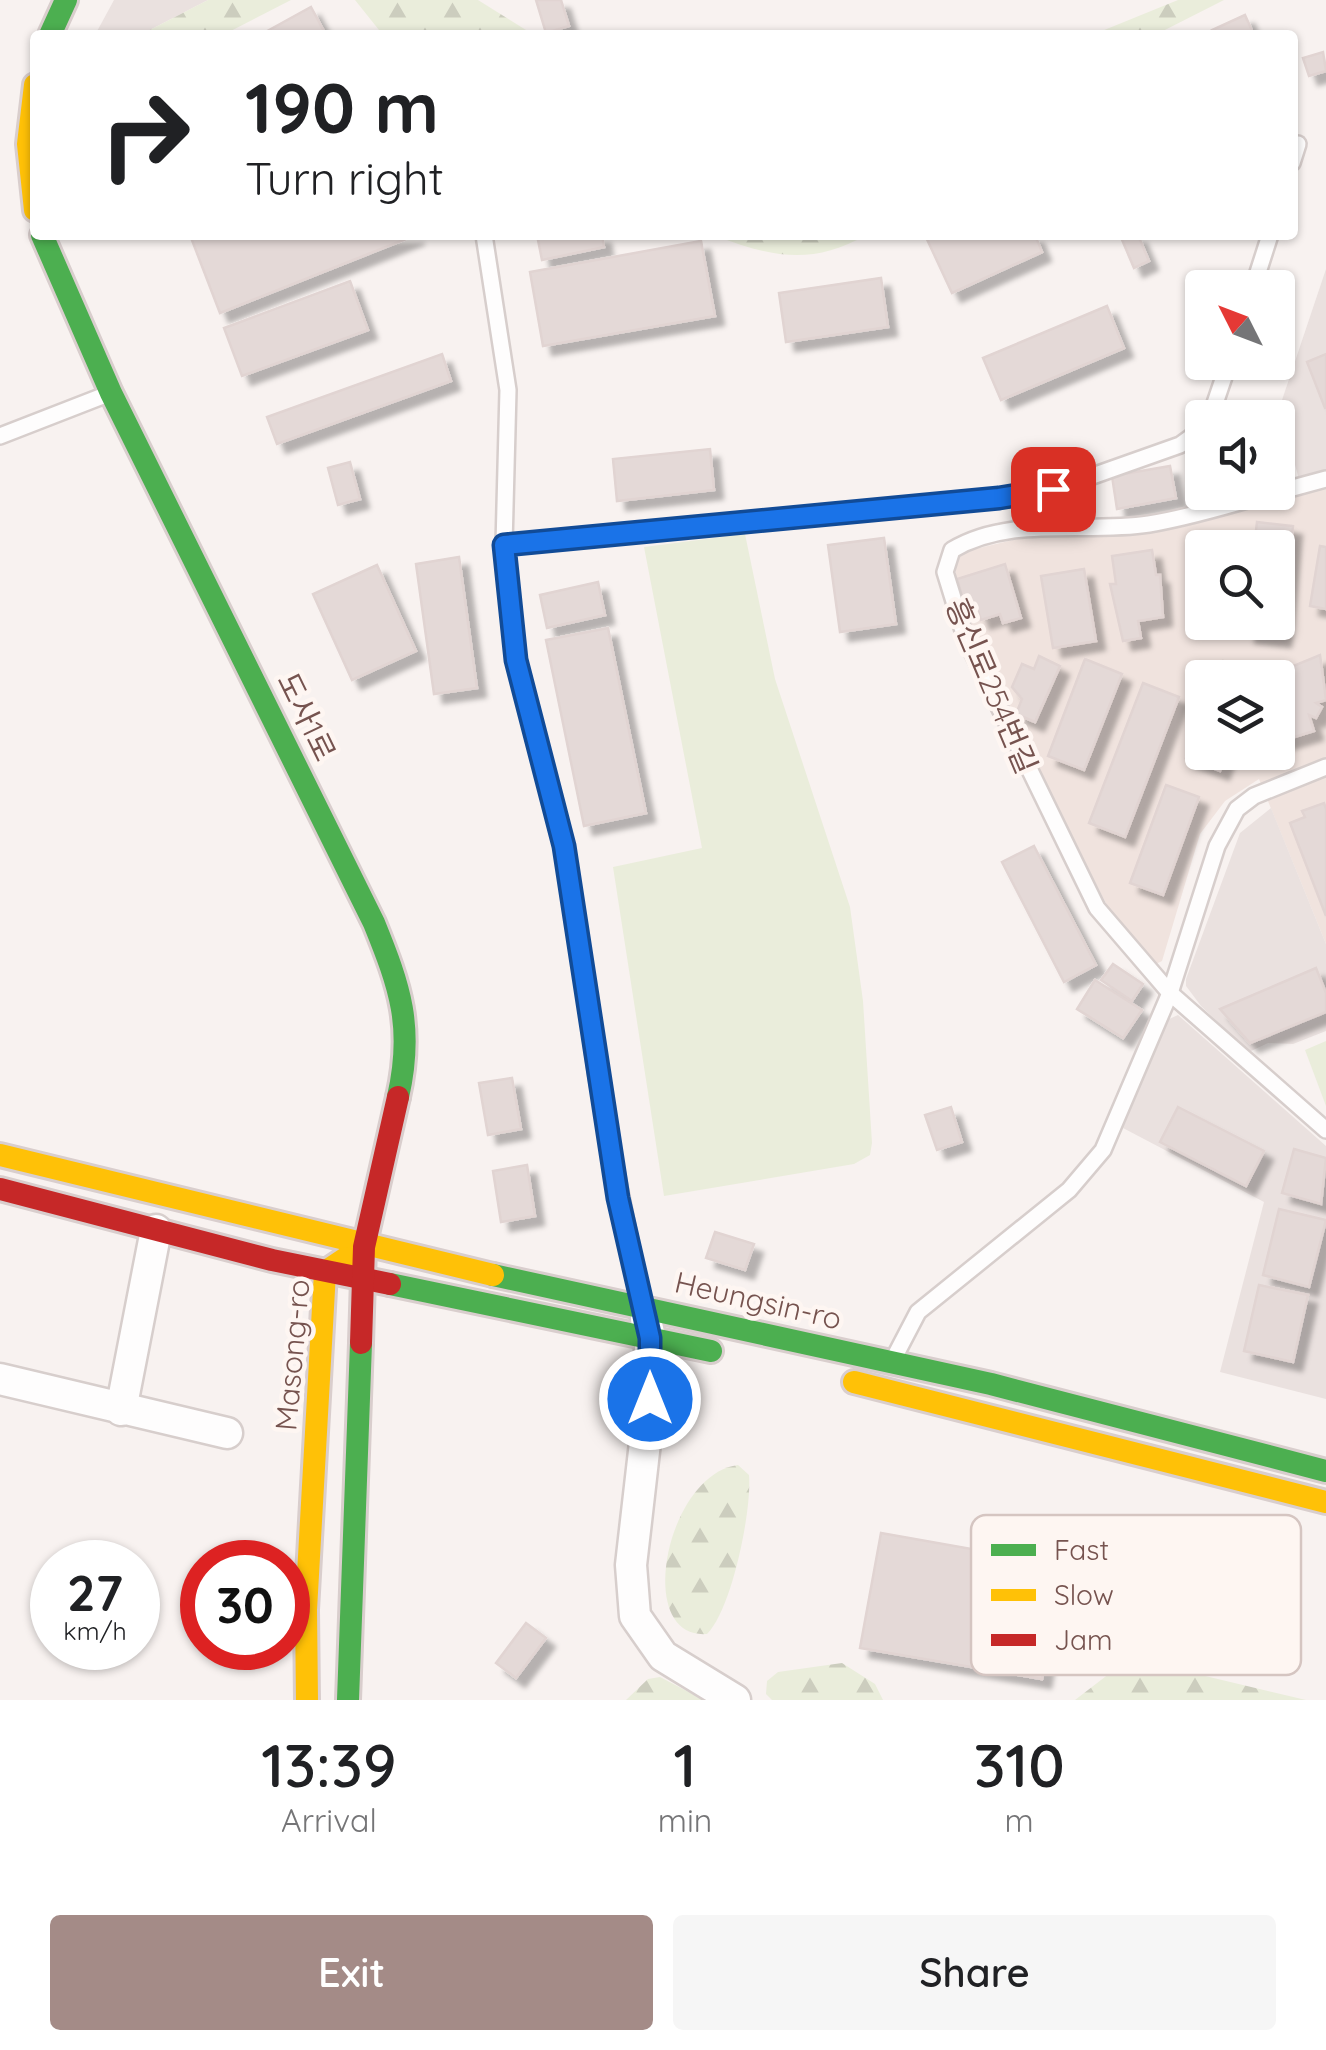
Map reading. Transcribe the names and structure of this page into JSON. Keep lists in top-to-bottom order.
{
  "streets": {
    "main road": ["도사1로", "Heungsin-ro", "Masong-ro"],
    "lane": ["흥신로254번길"]
  },
  "crossings": [
    ["도사1로", "Heungsin-ro"],
    ["도사1로", "Masong-ro"],
    ["Heungsin-ro", "Masong-ro"]
  ],
  "legend": ["Fast", "Slow", "Jam"],
  "north": "top left",
  "page": {
    "turn": ["190 m", "Turn right"],
    "speed": "27 km/h",
    "limit": "30",
    "eta": [
      "13:39",
      "Arrival",
      "1",
      "min",
      "310",
      "m"
    ],
    "buttons": ["Exit", "Share"]
  }
}
